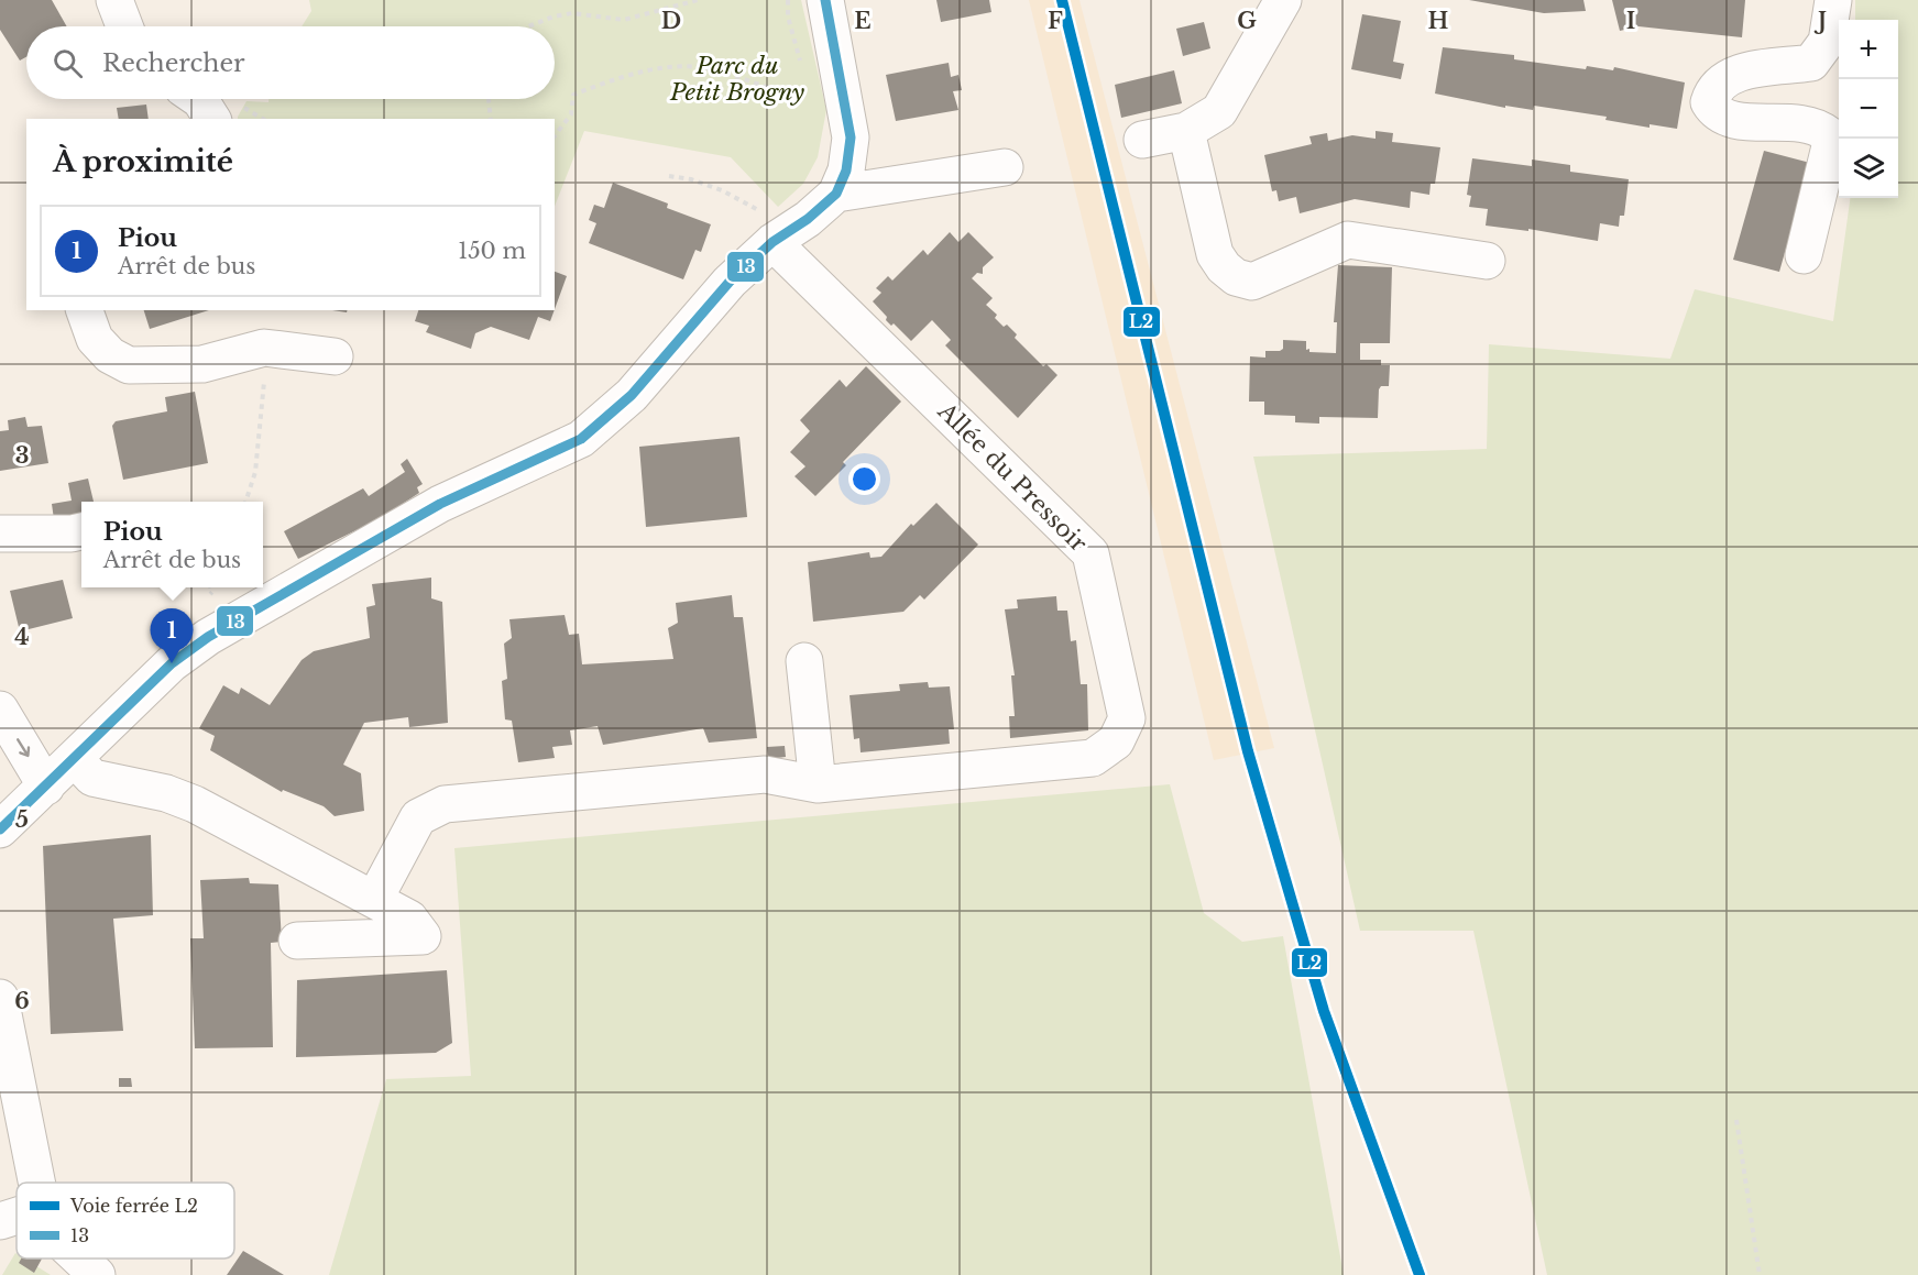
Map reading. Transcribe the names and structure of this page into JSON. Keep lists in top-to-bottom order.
{
  "streets": {
    "street": ["Allée du Pressoir"]
  },
  "parks": ["Parc du Petit Brogny"],
  "lines": ["rail line L2", "transit line 13"],
  "legend": ["Voie ferrée L2", "13"],
  "page": {
    "map_buttons": ["+", "−"],
    "search": "Rechercher",
    "heading": "À proximité",
    "list": [
      {
        "mark": "1",
        "name": "Piou",
        "note": "Arrêt de bus",
        "value": "150 m"
      }
    ],
    "popup": ["Piou", "Arrêt de bus"],
    "pins": "1"
  },
  "grid": {
    "columns": [
      "D",
      "E",
      "F",
      "G",
      "H",
      "I",
      "J"
    ],
    "rows": [
      "3",
      "4",
      "5",
      "6"
    ]
  }
}
